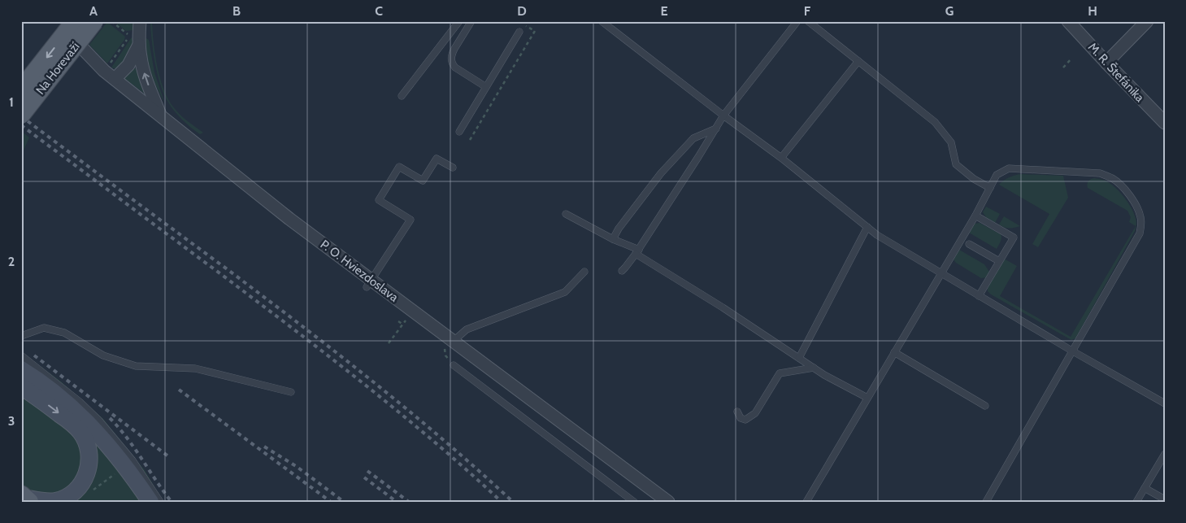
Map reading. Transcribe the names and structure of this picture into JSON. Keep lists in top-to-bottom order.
{
  "streets": {
    "main road": ["Na Horevaží"],
    "street": ["M. R. Štefánika", "P. O. Hviezdoslava"]
  },
  "grid": {
    "columns": [
      "A",
      "B",
      "C",
      "D",
      "E",
      "F",
      "G",
      "H"
    ],
    "rows": ["1", "2", "3"]
  }
}
